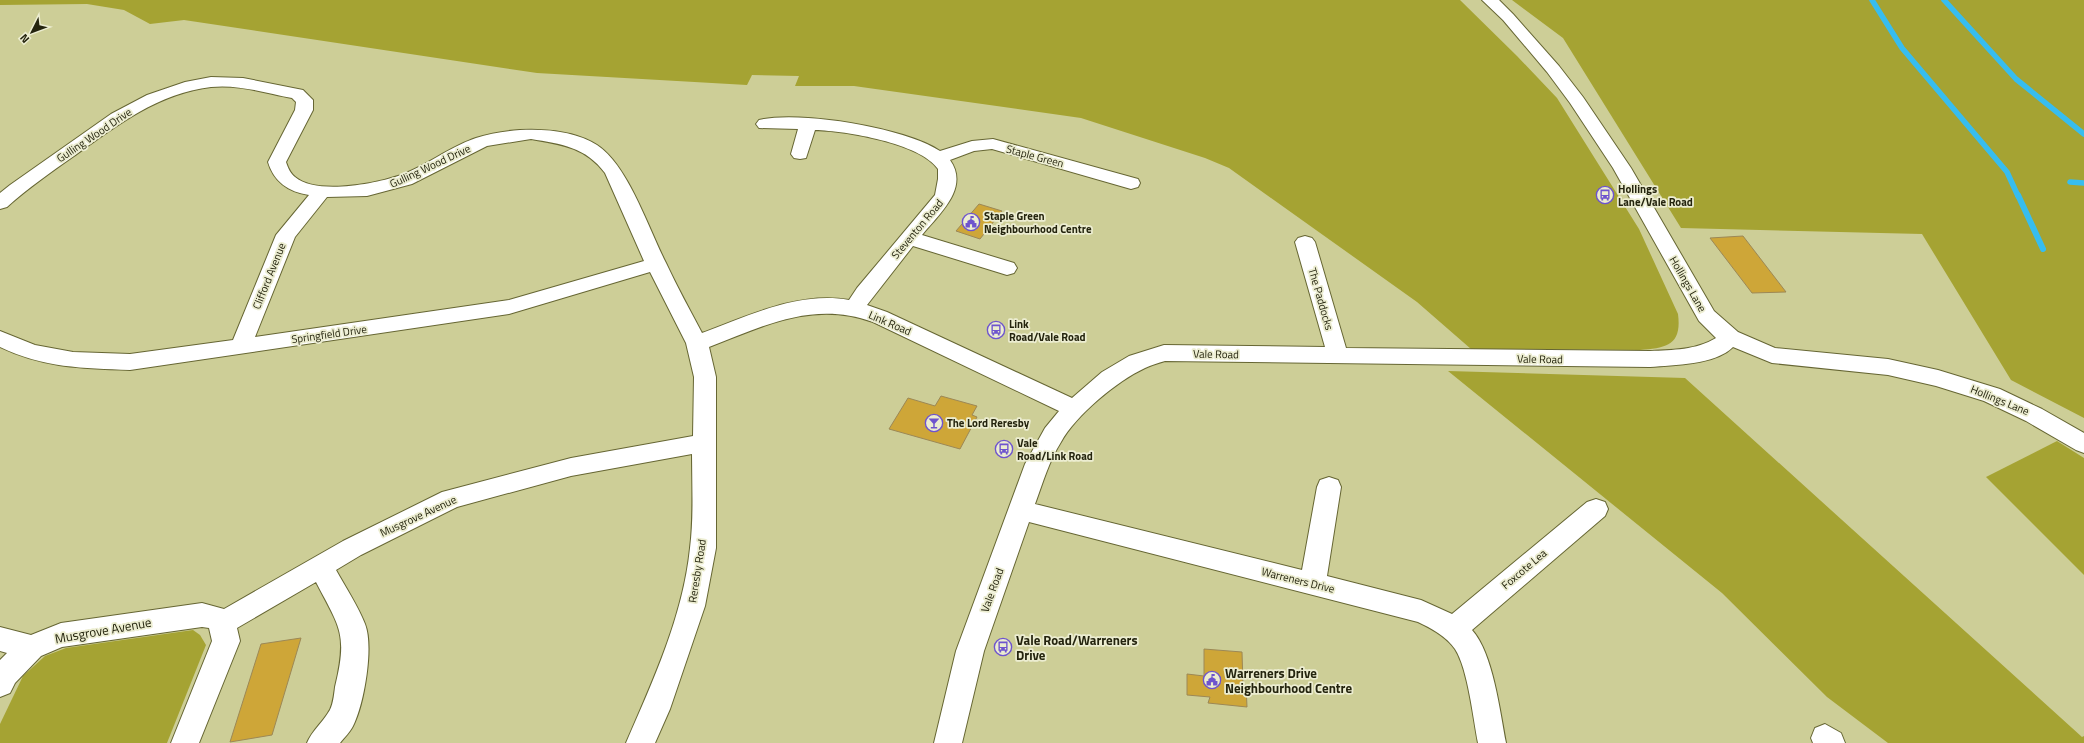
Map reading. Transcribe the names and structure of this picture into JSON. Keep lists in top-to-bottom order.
{
  "streets": {
    "street": [
      "Gulling Wood Drive",
      "Staple Green",
      "Steventon Road",
      "Clifford Avenue",
      "Hollings Lane",
      "The Paddocks",
      "Link Road",
      "Springfield Drive",
      "Vale Road",
      "Musgrove Avenue",
      "Foxcote Lea",
      "Reresby Road",
      "Warreners Drive"
    ]
  },
  "crossings": [
    ["Gulling Wood Drive", "Clifford Avenue"],
    ["Gulling Wood Drive", "Link Road"],
    ["Gulling Wood Drive", "Springfield Drive"],
    ["Gulling Wood Drive", "Reresby Road"],
    ["Staple Green", "Steventon Road"],
    ["Steventon Road", "Link Road"],
    ["Clifford Avenue", "Springfield Drive"],
    ["Hollings Lane", "Vale Road"],
    ["The Paddocks", "Vale Road"],
    ["Link Road", "Vale Road"],
    ["Link Road", "Reresby Road"],
    ["Vale Road", "Warreners Drive"],
    ["Musgrove Avenue", "Reresby Road"],
    ["Foxcote Lea", "Warreners Drive"]
  ],
  "places": {
    "bus stop": [
      "Hollings Lane/Vale Road",
      "Link Road/Vale Road",
      "Vale Road/Link Road",
      "Vale Road/Warreners Drive"
    ],
    "public building": ["Staple Green Neighbourhood Centre", "Warreners Drive Neighbourhood Centre"],
    "bar": ["The Lord Reresby"]
  },
  "north": "bottom left"
}
